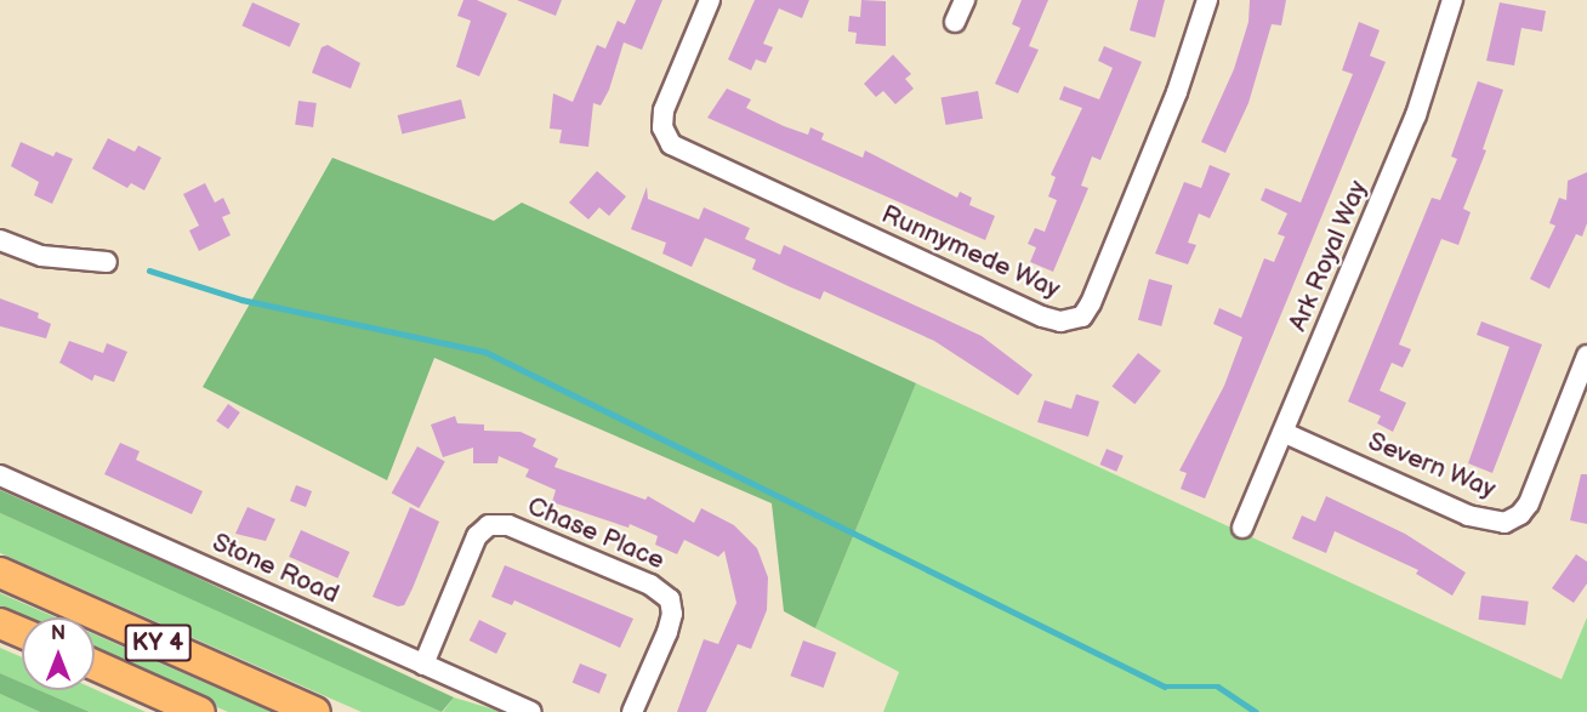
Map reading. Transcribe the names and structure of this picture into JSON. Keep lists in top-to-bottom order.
{
  "streets": {
    "highway": ["KY 4"],
    "street": [
      "Runnymede Way",
      "Ark Royal Way",
      "Severn Way",
      "Chase Place",
      "Stone Road"
    ]
  },
  "crossings": [
    ["Ark Royal Way", "Severn Way"],
    ["Chase Place", "Stone Road"]
  ],
  "north": "top"
}
